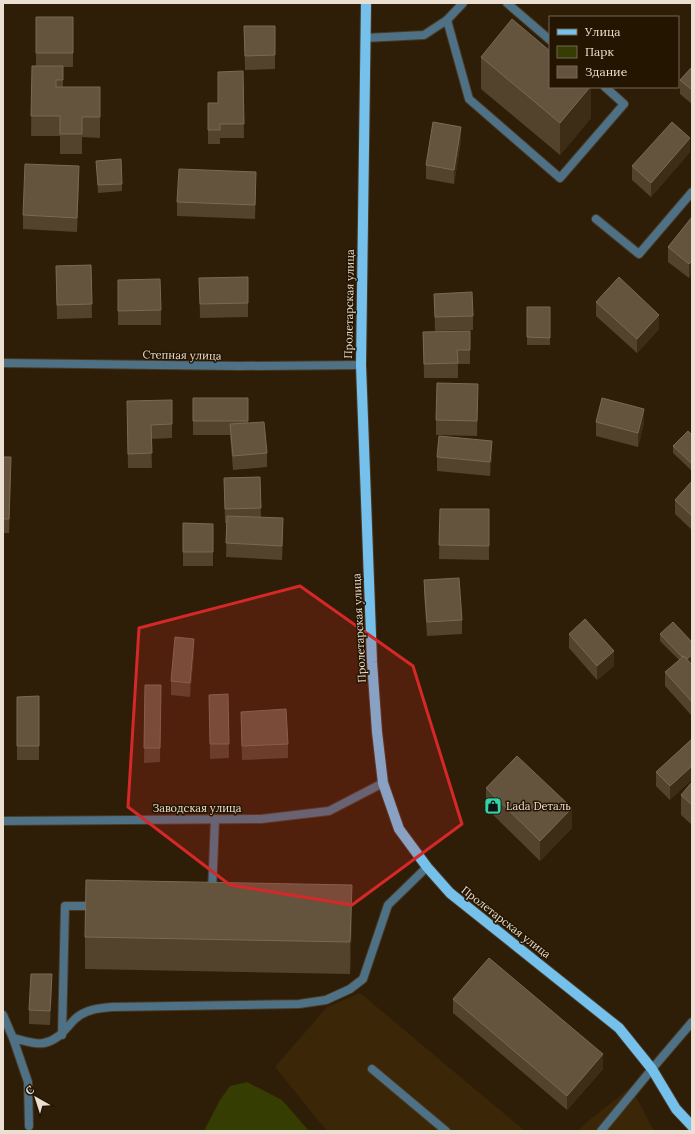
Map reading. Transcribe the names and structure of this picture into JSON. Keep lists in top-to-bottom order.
{
  "streets": {
    "main road": ["Пролетарская улица"],
    "street": ["Степная улица", "Заводская улица"]
  },
  "crossings": [
    ["Пролетарская улица", "Степная улица"],
    ["Пролетарская улица", "Заводская улица"]
  ],
  "places": {
    "shop": ["Lada Dеталь"]
  },
  "legend": ["Улица", "Парк", "Здание"],
  "north": "top left"
}
